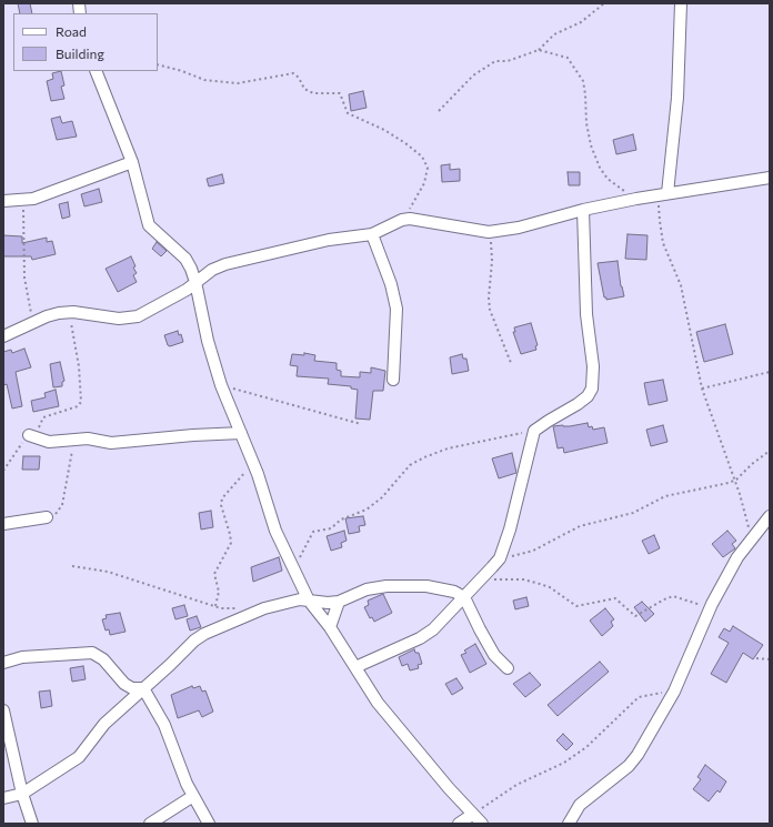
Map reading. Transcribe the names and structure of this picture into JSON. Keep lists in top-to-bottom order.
{
  "legend": ["Road", "Building"]
}
